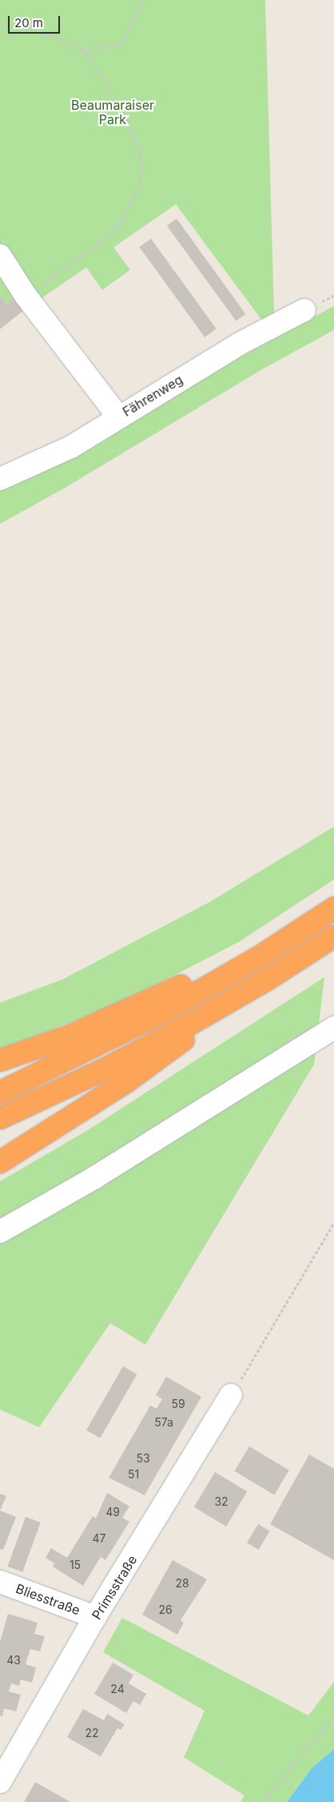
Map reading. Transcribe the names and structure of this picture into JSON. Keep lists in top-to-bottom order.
{
  "streets": {
    "street": ["Fährenweg", "Primsstraße", "Bliesstraße"]
  },
  "crossings": [
    ["Primsstraße", "Bliesstraße"]
  ],
  "parks": ["Beaumaraiser Park"],
  "house_numbers": [
    "59",
    "57a",
    "53",
    "51",
    "32",
    "49",
    "47",
    "15",
    "28",
    "26",
    "43",
    "24",
    "22"
  ],
  "scale_bar": "20 m"
}
